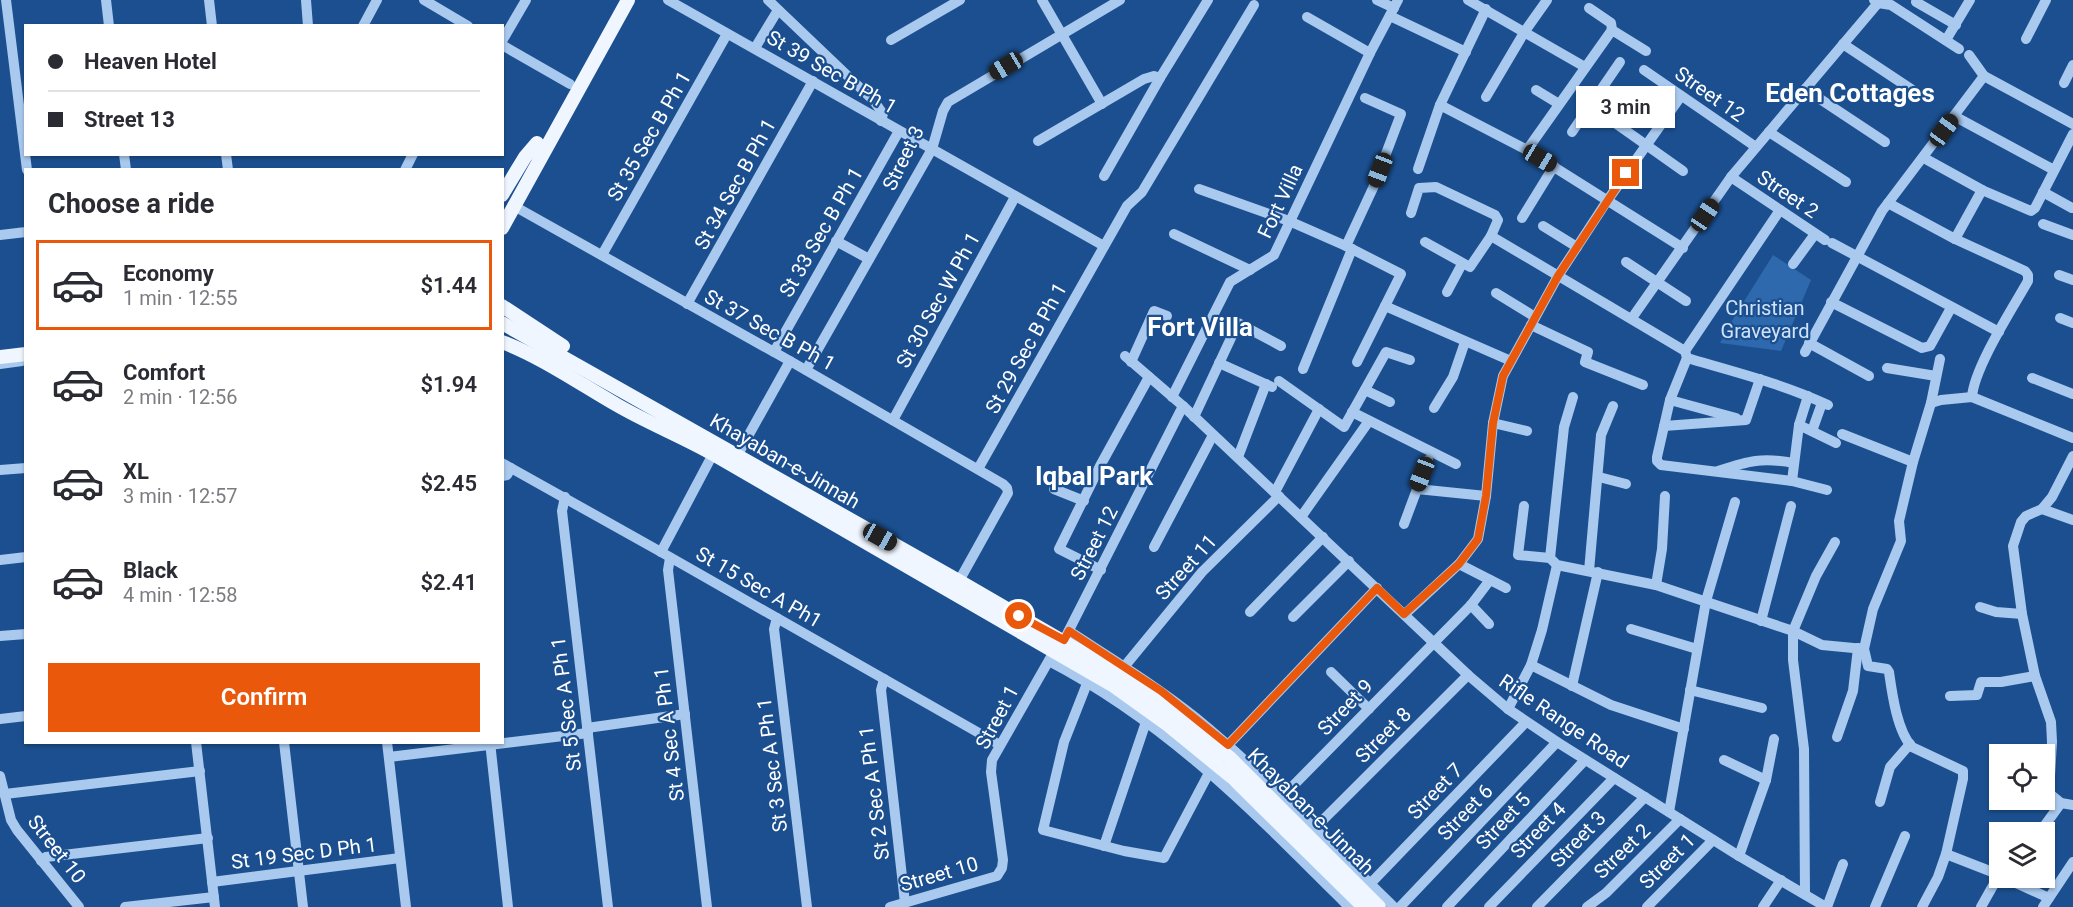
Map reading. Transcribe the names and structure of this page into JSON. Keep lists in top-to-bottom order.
{
  "streets": {
    "main road": ["Khayaban-e-Jinnah"],
    "street": [
      "St 39 Sec B Ph 1",
      "Street 12",
      "St 35 Sec B Ph 1",
      "Street 3",
      "St 34 Sec B Ph 1",
      "Street 2",
      "Fort Villa",
      "St 33 Sec B Ph 1",
      "St 30 Sec W Ph 1",
      "St 37 Sec B Ph 1",
      "St 29 Sec B Ph 1",
      "Street 11",
      "St 15 Sec A Ph1",
      "St 5 Sec A Ph 1",
      "Street 9",
      "Street 1",
      "Rifle Range Road",
      "St 4 Sec A Ph 1",
      "Street 8",
      "St 3 Sec A Ph 1",
      "Street 7",
      "St 2 Sec A Ph 1",
      "Street 6",
      "Street 5",
      "Street 4",
      "Street 10",
      "St 19 Sec D Ph 1"
    ]
  },
  "crossings": [
    ["St 39 Sec B Ph 1", "St 35 Sec B Ph 1"],
    ["St 39 Sec B Ph 1", "Street 3"],
    ["St 39 Sec B Ph 1", "St 34 Sec B Ph 1"],
    ["St 39 Sec B Ph 1", "St 33 Sec B Ph 1"],
    ["St 39 Sec B Ph 1", "St 30 Sec W Ph 1"],
    ["St 39 Sec B Ph 1", "St 29 Sec B Ph 1"],
    ["Street 12", "Khayaban-e-Jinnah"],
    ["Street 12", "Street 1"],
    ["Street 12", "Rifle Range Road"],
    ["St 35 Sec B Ph 1", "St 37 Sec B Ph 1"],
    ["Street 3", "St 37 Sec B Ph 1"],
    ["Street 3", "Rifle Range Road"],
    ["St 34 Sec B Ph 1", "St 37 Sec B Ph 1"],
    ["Street 2", "Rifle Range Road"],
    ["St 33 Sec B Ph 1", "St 37 Sec B Ph 1"],
    ["St 30 Sec W Ph 1", "St 37 Sec B Ph 1"],
    ["St 37 Sec B Ph 1", "St 29 Sec B Ph 1"],
    ["St 37 Sec B Ph 1", "Khayaban-e-Jinnah"],
    ["Khayaban-e-Jinnah", "Street 1"],
    ["Khayaban-e-Jinnah", "St 4 Sec A Ph 1"],
    ["Street 11", "Rifle Range Road"],
    ["St 15 Sec A Ph1", "St 5 Sec A Ph 1"],
    ["St 15 Sec A Ph1", "Street 1"],
    ["St 15 Sec A Ph1", "St 4 Sec A Ph 1"],
    ["St 15 Sec A Ph1", "St 3 Sec A Ph 1"],
    ["St 15 Sec A Ph1", "St 2 Sec A Ph 1"],
    ["Street 9", "Rifle Range Road"],
    ["Street 1", "Rifle Range Road"],
    ["Street 1", "Street 10"],
    ["Rifle Range Road", "Street 8"],
    ["Rifle Range Road", "Street 7"],
    ["Rifle Range Road", "Street 6"],
    ["Rifle Range Road", "Street 5"],
    ["Rifle Range Road", "Street 4"],
    ["St 2 Sec A Ph 1", "Street 10"]
  ],
  "districts": ["Eden Cottages", "Fort Villa", "Iqbal Park"],
  "parks": ["Christian Graveyard"],
  "page": {
    "banner": ["Heaven Hotel", "Street 13"],
    "bubble": "3 min",
    "heading": "Choose a ride",
    "list": [
      {
        "name": "Economy",
        "note": "1 min · 12:55",
        "value": "$1.44"
      },
      {
        "name": "Comfort",
        "note": "2 min · 12:56",
        "value": "$1.94"
      },
      {
        "name": "XL",
        "note": "3 min · 12:57",
        "value": "$2.45"
      },
      {
        "name": "Black",
        "note": "4 min · 12:58",
        "value": "$2.41"
      }
    ],
    "buttons": "Confirm"
  }
}
